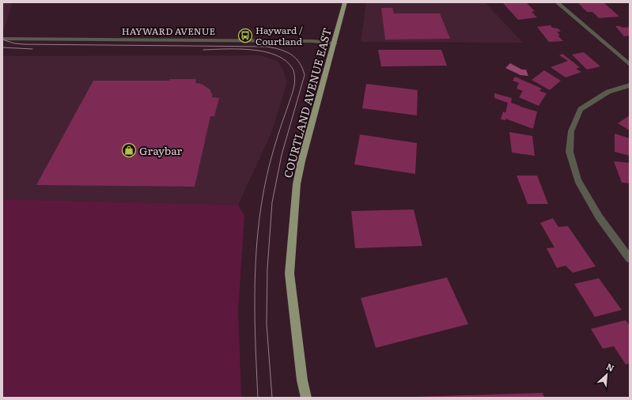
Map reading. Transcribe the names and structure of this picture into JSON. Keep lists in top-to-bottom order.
{
  "streets": {
    "main road": ["COURTLAND AVENUE EAST"],
    "street": ["HAYWARD AVENUE"]
  },
  "crossings": [
    ["HAYWARD AVENUE", "COURTLAND AVENUE EAST"]
  ],
  "places": {
    "bus stop": ["Hayward / Courtland"],
    "shop": ["Graybar"]
  },
  "north": "top right"
}
